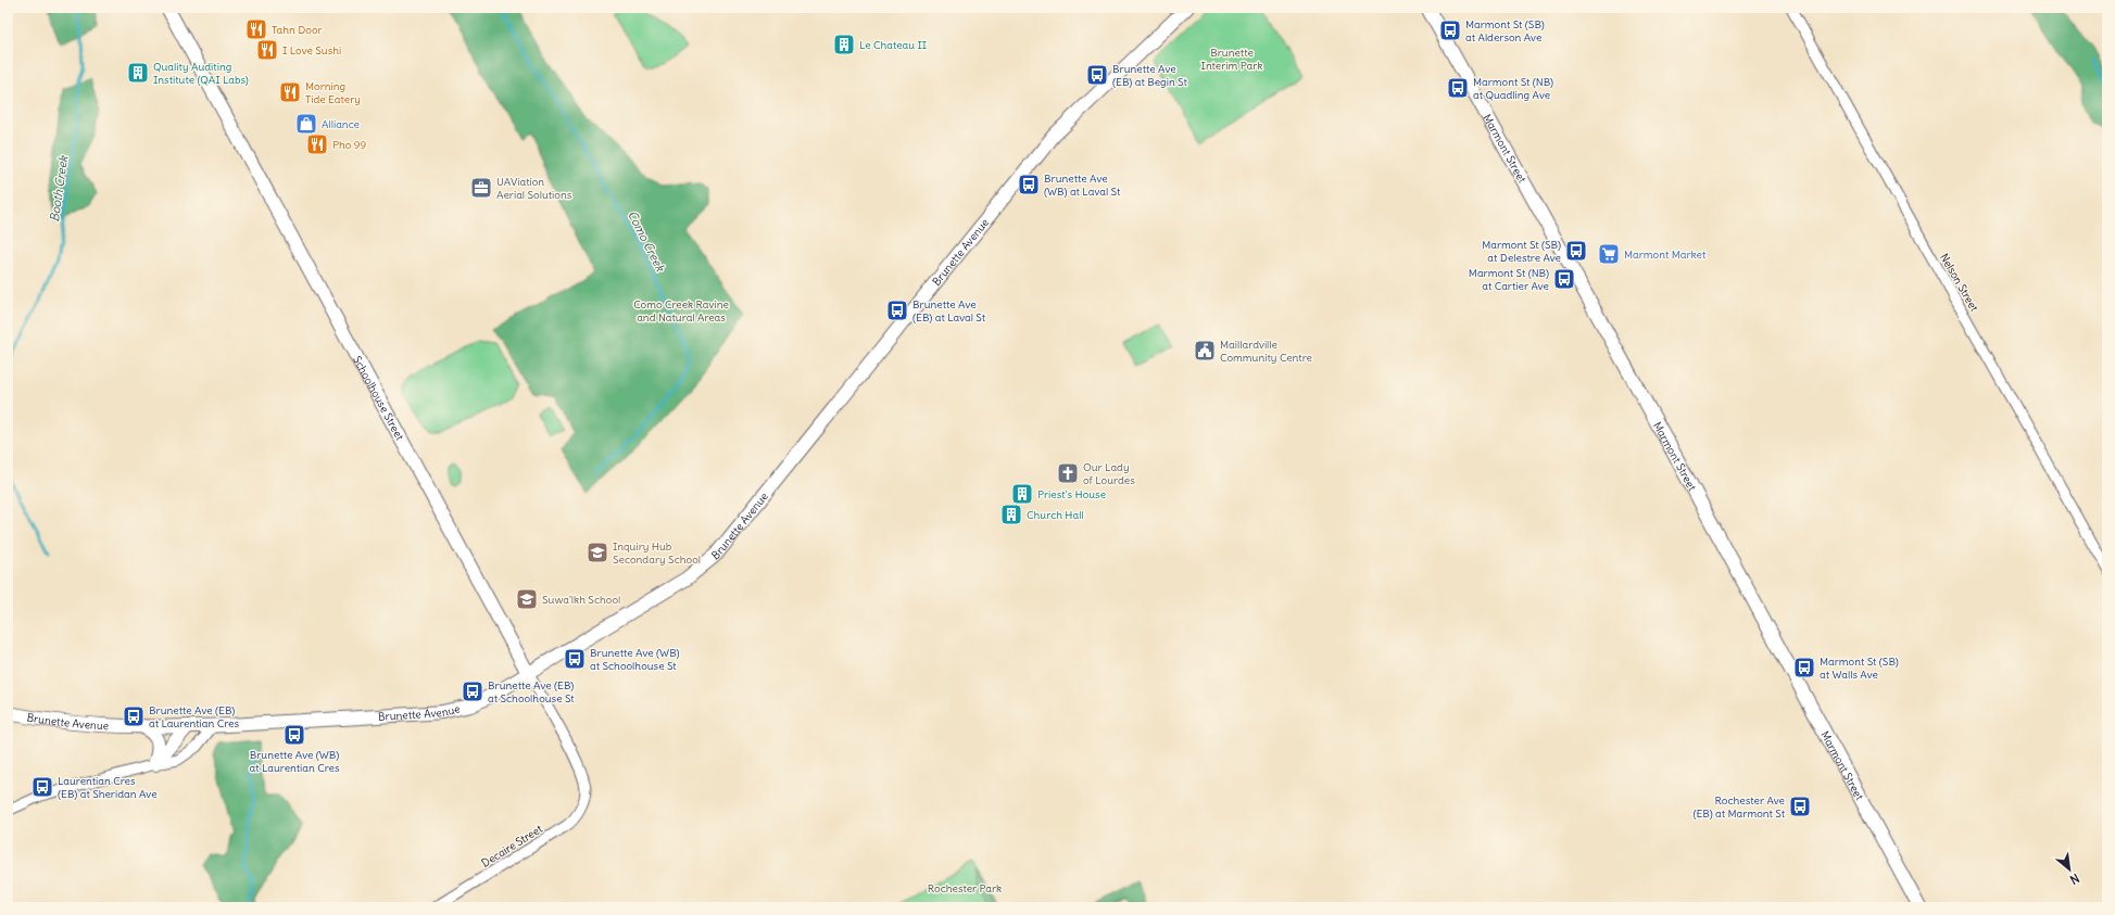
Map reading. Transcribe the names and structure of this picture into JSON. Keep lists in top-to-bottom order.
{
  "streets": {
    "main road": ["Marmont Street", "Brunette Avenue", "Schoolhouse Street"],
    "street": ["Nelson Street", "Decaire Street"]
  },
  "crossings": [
    ["Brunette Avenue", "Schoolhouse Street"],
    ["Schoolhouse Street", "Decaire Street"]
  ],
  "water": ["Booth Creek", "Como Creek"],
  "parks": ["Brunette Interim Park", "Como Creek Ravine and Natural Areas", "Rochester Park"],
  "places": {
    "restaurant": [
      "Tahn Door",
      "I Love Sushi",
      "Morning Tide Eatery",
      "Pho 99"
    ],
    "bus stop": [
      "Marmont St (SB) at Alderson Ave",
      "Brunette Ave (EB) at Begin St",
      "Marmont St (NB) at Quadling Ave",
      "Brunette Ave (WB) at Laval St",
      "Marmont St (SB) at Delestre Ave",
      "Marmont St (NB) at Cartier Ave",
      "Brunette Ave (EB) at Laval St",
      "Brunette Ave (WB) at Schoolhouse St",
      "Marmont St (SB) at Walls Ave",
      "Brunette Ave (EB) at Schoolhouse St",
      "Brunette Ave (EB) at Laurentian Cres",
      "Brunette Ave (WB) at Laurentian Cres",
      "Laurentian Cres (EB) at Sheridan Ave",
      "Rochester Ave (EB) at Marmont St"
    ],
    "building": [
      "Le Chateau II",
      "Quality Auditing Institute (QAI Labs)",
      "Priest's House",
      "Church Hall"
    ],
    "shop": ["Alliance"],
    "office": ["UAViation Aerial Solutions"],
    "supermarket": ["Marmont Market"],
    "public building": ["Maillardville Community Centre"],
    "church": ["Our Lady of Lourdes"],
    "school or university": ["Inquiry Hub Secondary School", "Suwa'lkh School"]
  },
  "north": "bottom right"
}
